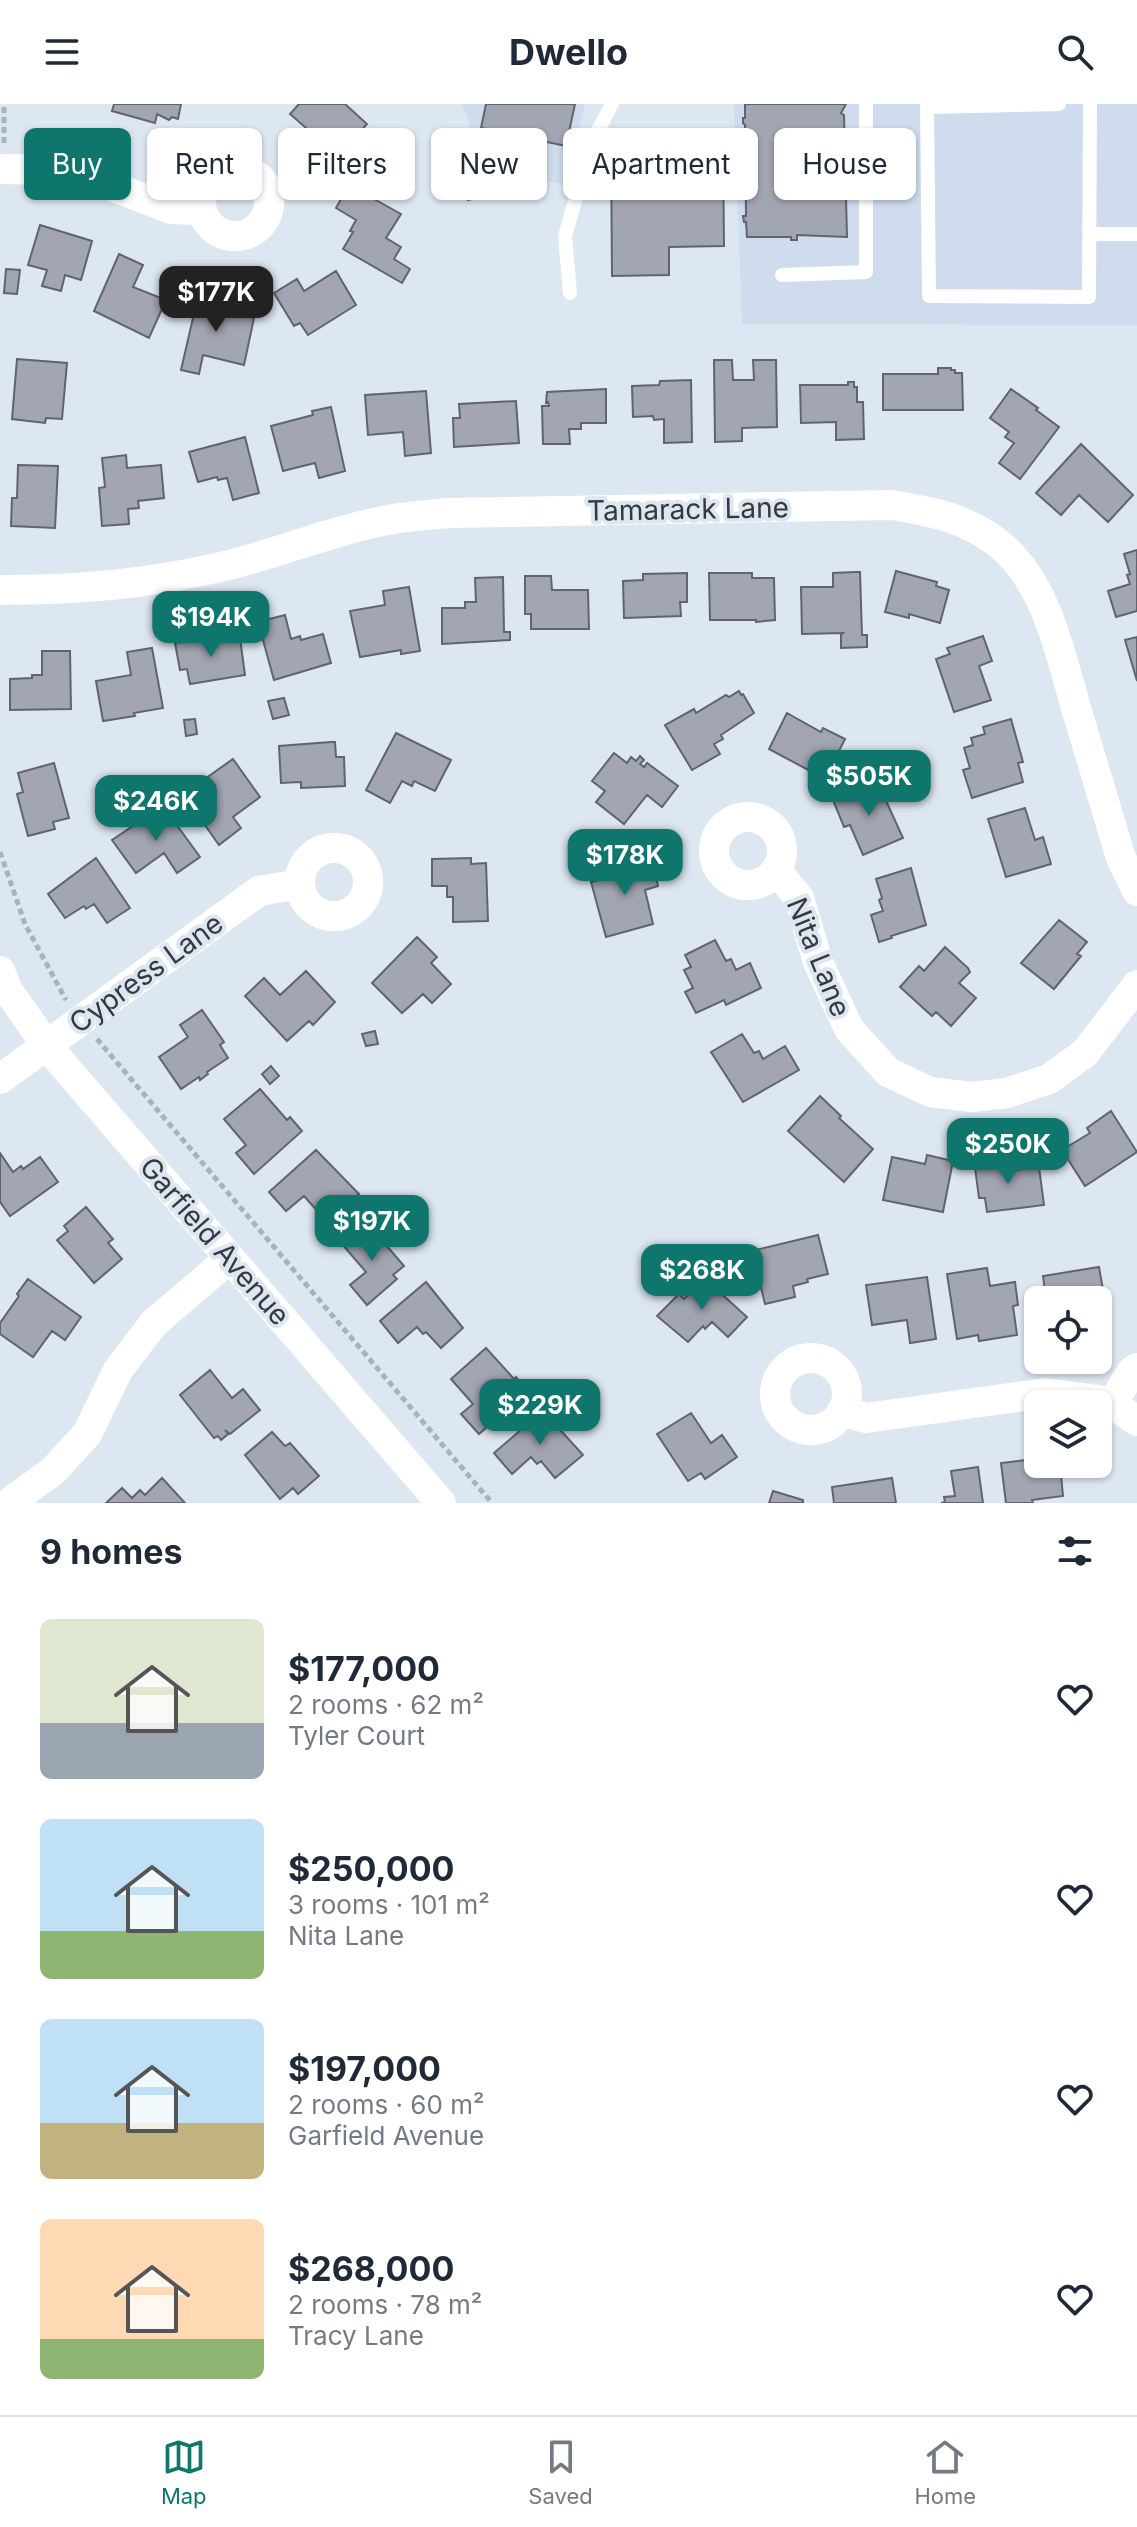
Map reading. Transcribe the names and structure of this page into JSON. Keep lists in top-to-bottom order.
{
  "streets": {
    "street": [
      "Tamarack Lane",
      "Nita Lane",
      "Cypress Lane",
      "Garfield Avenue"
    ]
  },
  "crossings": [
    ["Cypress Lane", "Garfield Avenue"]
  ],
  "page": {
    "header": "Dwello",
    "chip": [
      "Buy",
      "Rent",
      "Filters",
      "New",
      "Apartment",
      "House"
    ],
    "price": [
      "$177K",
      "$194K",
      "$505K",
      "$246K",
      "$178K",
      "$250K",
      "$197K",
      "$268K",
      "$229K"
    ],
    "heading": "9 homes",
    "list": [
      {
        "name": "$177,000",
        "note": "2 rooms · 62 m² · Tyler Court"
      },
      {
        "name": "$250,000",
        "note": "3 rooms · 101 m² · Nita Lane"
      },
      {
        "name": "$197,000",
        "note": "2 rooms · 60 m² · Garfield Avenue"
      },
      {
        "name": "$268,000",
        "note": "2 rooms · 78 m² · Tracy Lane"
      }
    ],
    "tabs": ["Map", "Saved", "Home"]
  }
}
